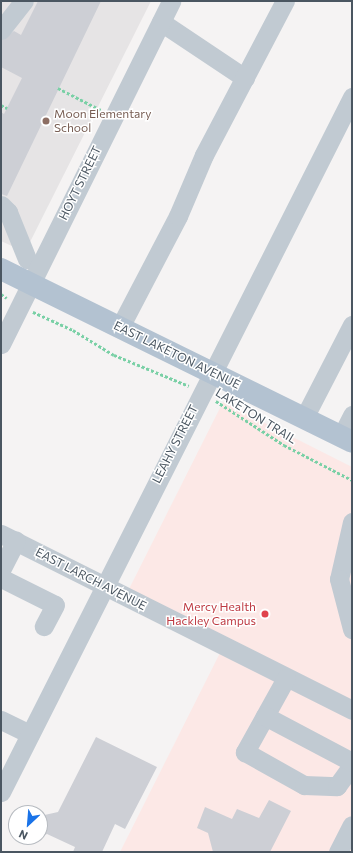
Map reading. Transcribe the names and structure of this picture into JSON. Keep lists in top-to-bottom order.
{
  "streets": {
    "main road": ["EAST LAKETON AVENUE"],
    "street": ["HOYT STREET", "LEAHY STREET", "EAST LARCH AVENUE"],
    "path": ["LAKETON TRAIL"]
  },
  "crossings": [
    ["HOYT STREET", "EAST LAKETON AVENUE"],
    ["HOYT STREET", "LAKETON TRAIL"],
    ["EAST LAKETON AVENUE", "LEAHY STREET"],
    ["LAKETON TRAIL", "LEAHY STREET"],
    ["LEAHY STREET", "EAST LARCH AVENUE"]
  ],
  "places": ["Moon Elementary School", "Mercy Health Hackley Campus"],
  "north": "bottom left"
}
